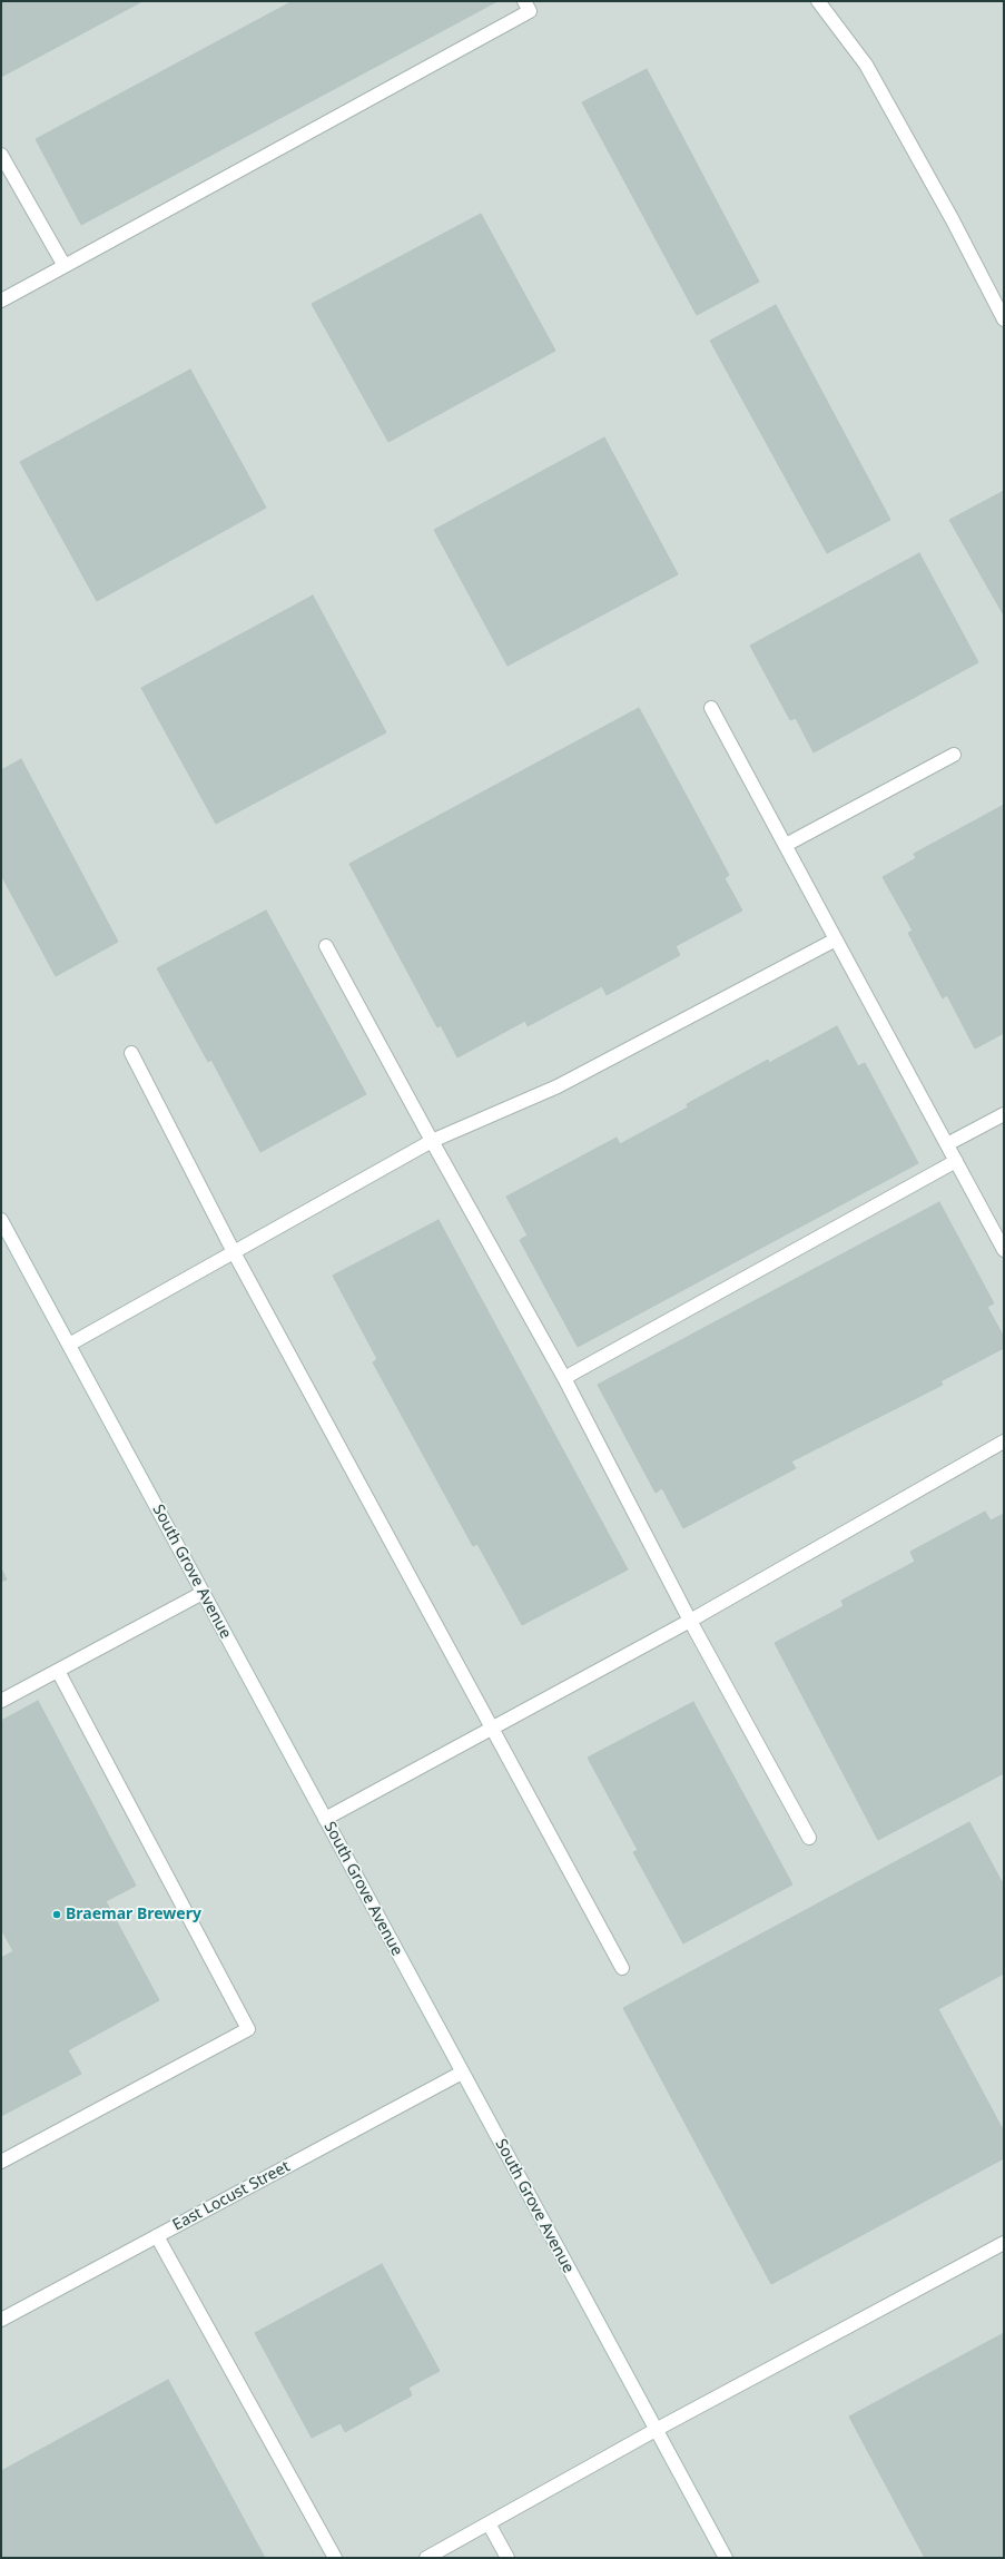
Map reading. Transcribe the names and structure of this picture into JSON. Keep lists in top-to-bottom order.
{
  "streets": {
    "main road": ["South Grove Avenue", "East Locust Street"]
  },
  "crossings": [
    ["South Grove Avenue", "East Locust Street"]
  ],
  "places": ["Braemar Brewery"]
}
